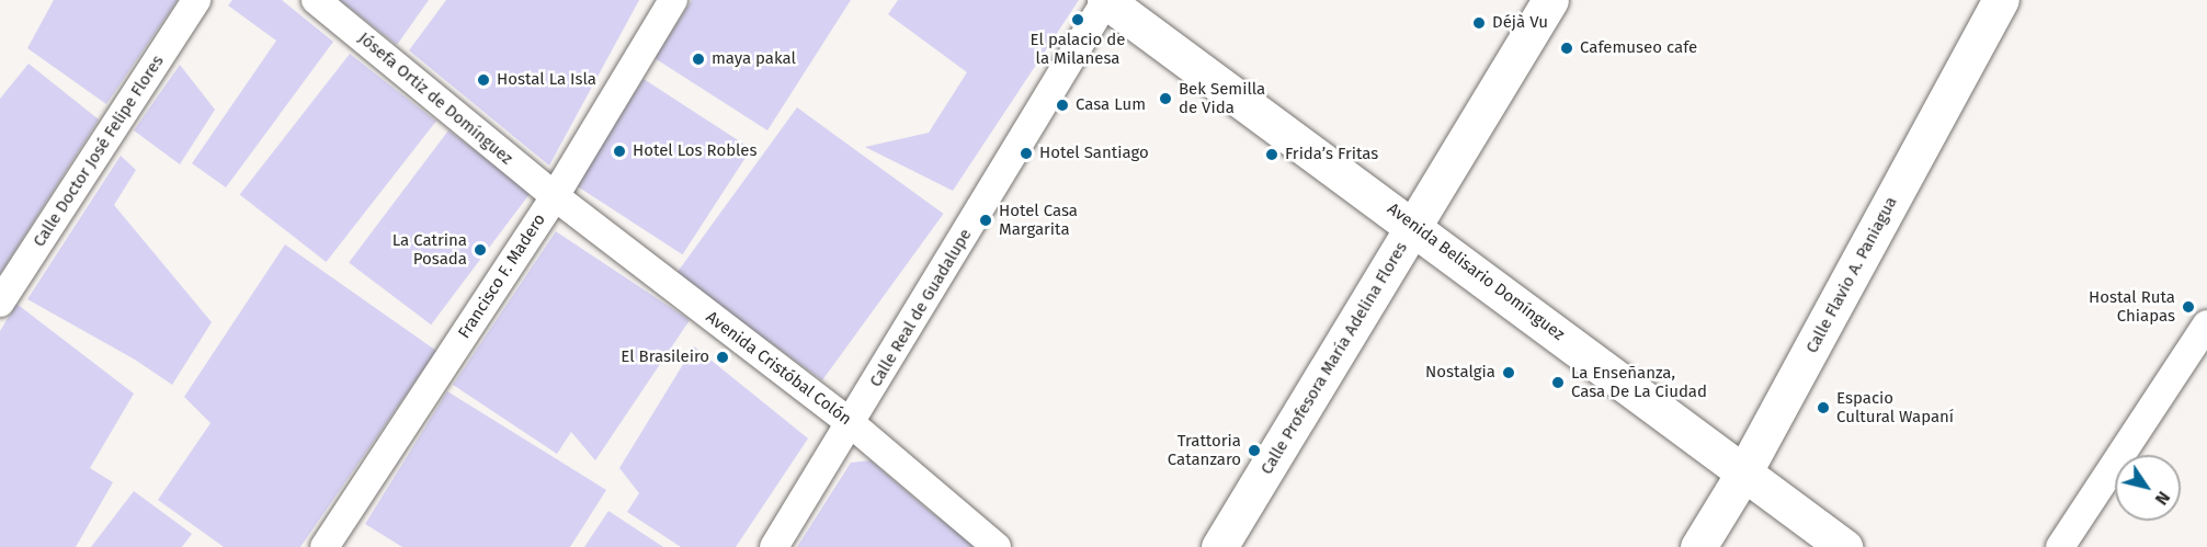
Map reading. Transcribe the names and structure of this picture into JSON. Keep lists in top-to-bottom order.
{
  "streets": {
    "street": [
      "Jósefa Ortiz de Domínguez",
      "Calle Doctor José Felipe Flores",
      "Avenida Belisario Domínguez",
      "Calle Flavio A. Paniagua",
      "Francisco F. Madero",
      "Calle Real de Guadalupe",
      "Calle Profesora María Adelina Flores",
      "Avenida Cristóbal Colón"
    ]
  },
  "crossings": [
    ["Jósefa Ortiz de Domínguez", "Francisco F. Madero"],
    ["Jósefa Ortiz de Domínguez", "Avenida Cristóbal Colón"],
    ["Avenida Belisario Domínguez", "Calle Flavio A. Paniagua"],
    ["Avenida Belisario Domínguez", "Calle Real de Guadalupe"],
    ["Avenida Belisario Domínguez", "Calle Profesora María Adelina Flores"],
    ["Francisco F. Madero", "Avenida Cristóbal Colón"],
    ["Calle Real de Guadalupe", "Avenida Cristóbal Colón"]
  ],
  "places": [
    "El palacio de la Milanesa",
    "Déjà Vu",
    "Cafemuseo cafe",
    "maya pakal",
    "Hostal La Isla",
    "Bek Semilla de Vida",
    "Casa Lum",
    "Hotel Los Robles",
    "Hotel Santiago",
    "Frida’s Fritas",
    "Hotel Casa Margarita",
    "La Catrina Posada",
    "Hostal Ruta Chiapas",
    "El Brasileiro",
    "Nostalgia",
    "La Enseñanza, Casa De La Ciudad",
    "Espacio Cultural Wapaní",
    "Trattoria Catanzaro"
  ],
  "north": "bottom right"
}
